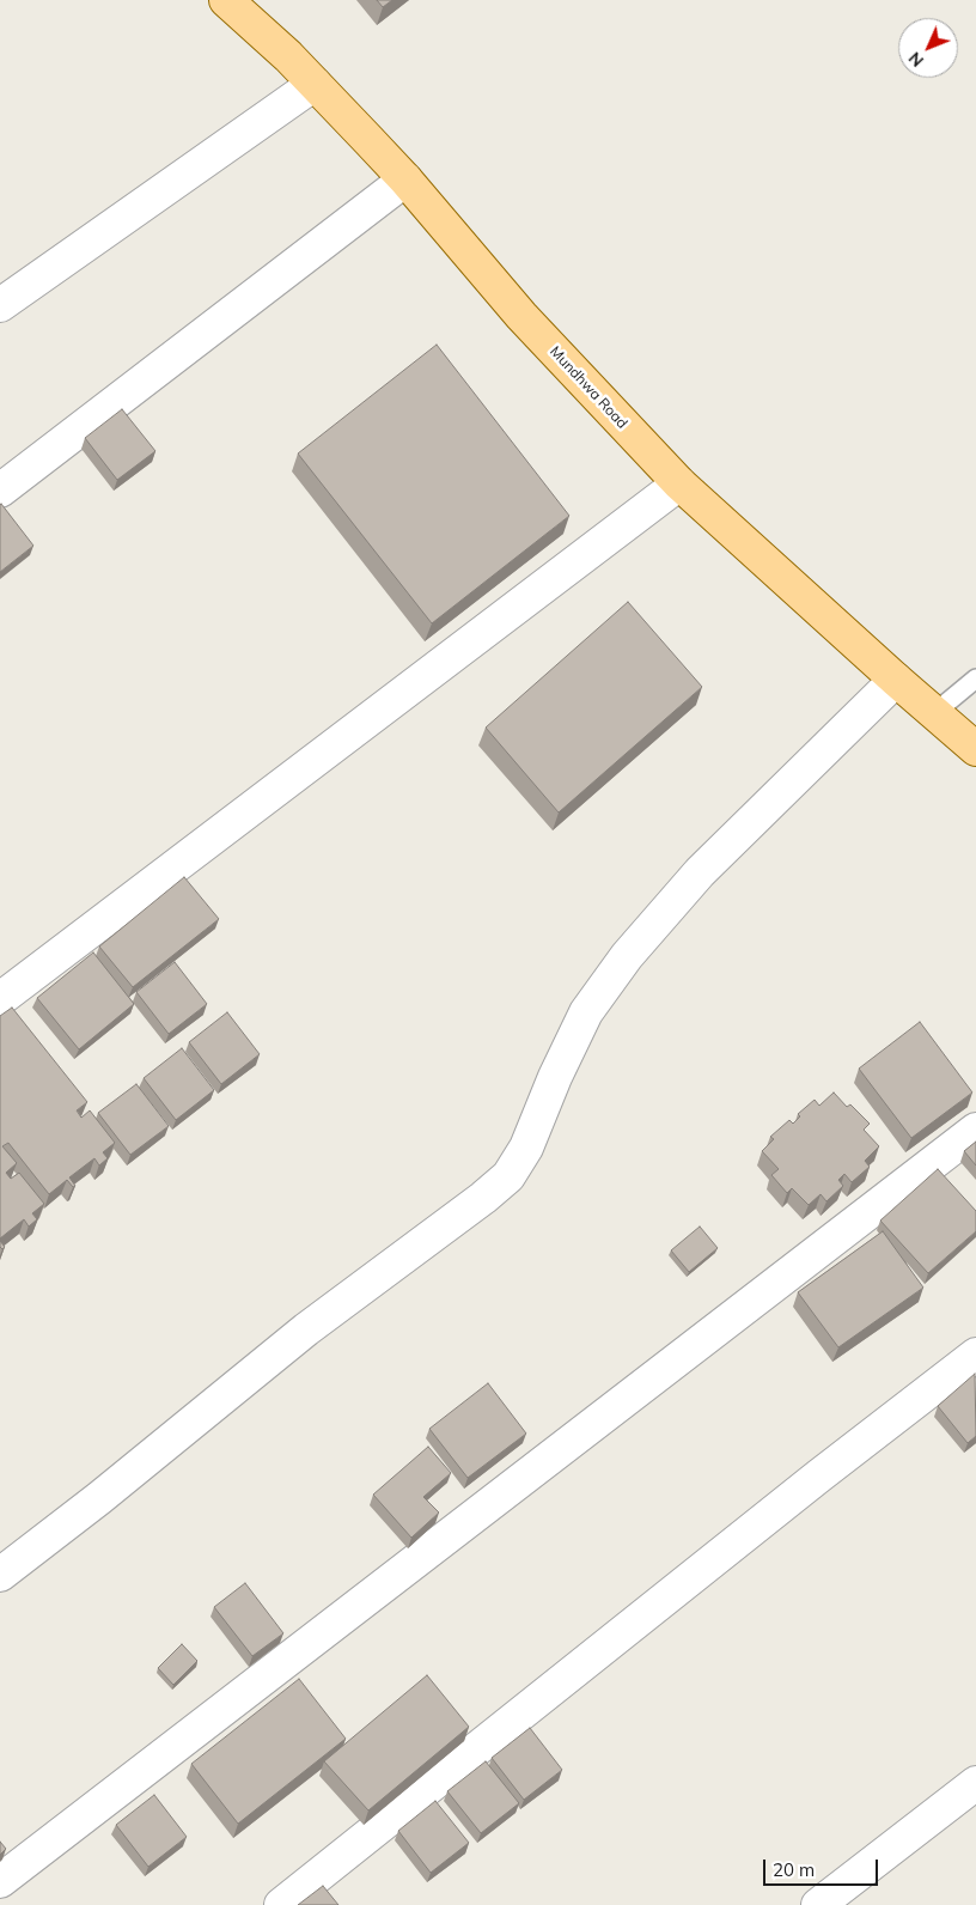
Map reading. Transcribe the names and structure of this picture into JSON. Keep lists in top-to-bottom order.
{
  "streets": {
    "main road": ["Mundhwa Road"]
  },
  "scale_bar": "20 m",
  "north": "bottom left"
}
